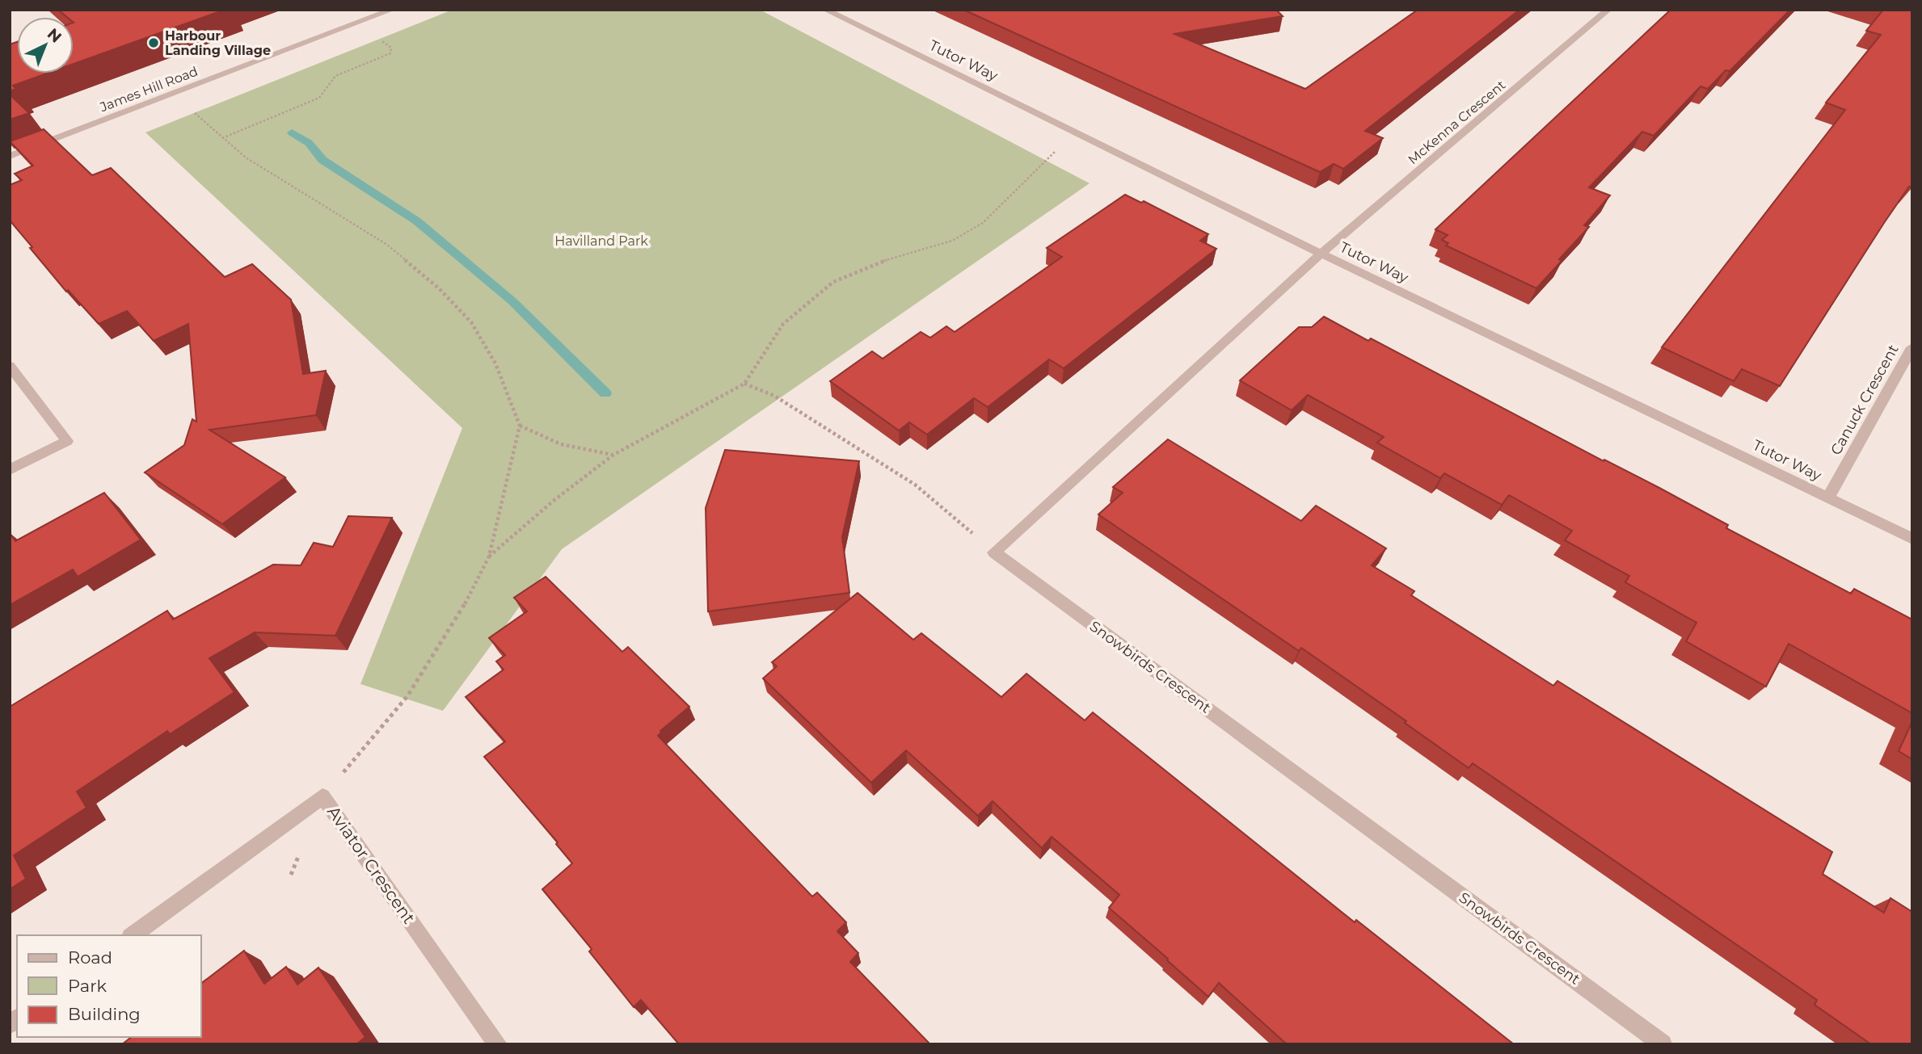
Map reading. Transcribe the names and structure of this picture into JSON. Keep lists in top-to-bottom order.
{
  "streets": {
    "street": [
      "Tutor Way",
      "James Hill Road",
      "McKenna Crescent",
      "Canuck Crescent",
      "Snowbirds Crescent",
      "Aviator Crescent"
    ]
  },
  "crossings": [
    ["Tutor Way", "McKenna Crescent"],
    ["Tutor Way", "Canuck Crescent"]
  ],
  "parks": ["Havilland Park"],
  "places": ["Harbour Landing Village"],
  "legend": ["Road", "Park", "Building"],
  "north": "top right"
}
